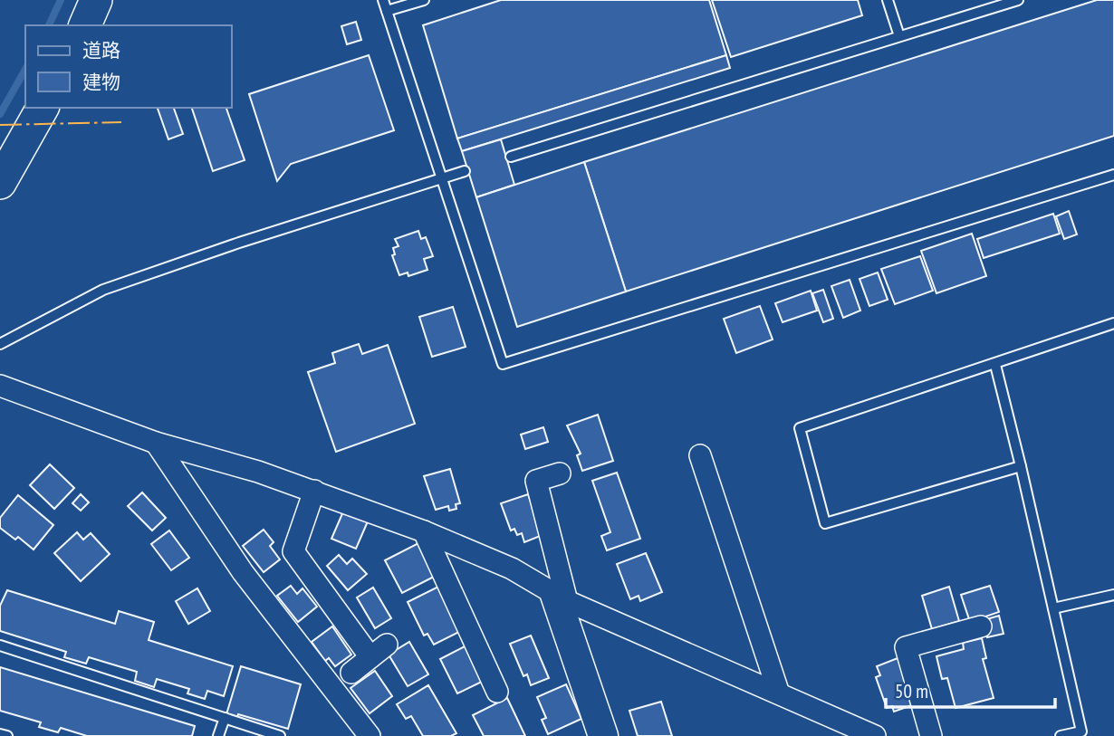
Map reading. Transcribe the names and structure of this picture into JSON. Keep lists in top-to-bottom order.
{
  "legend": ["道路", "建物"],
  "scale_bar": "50 m"
}
